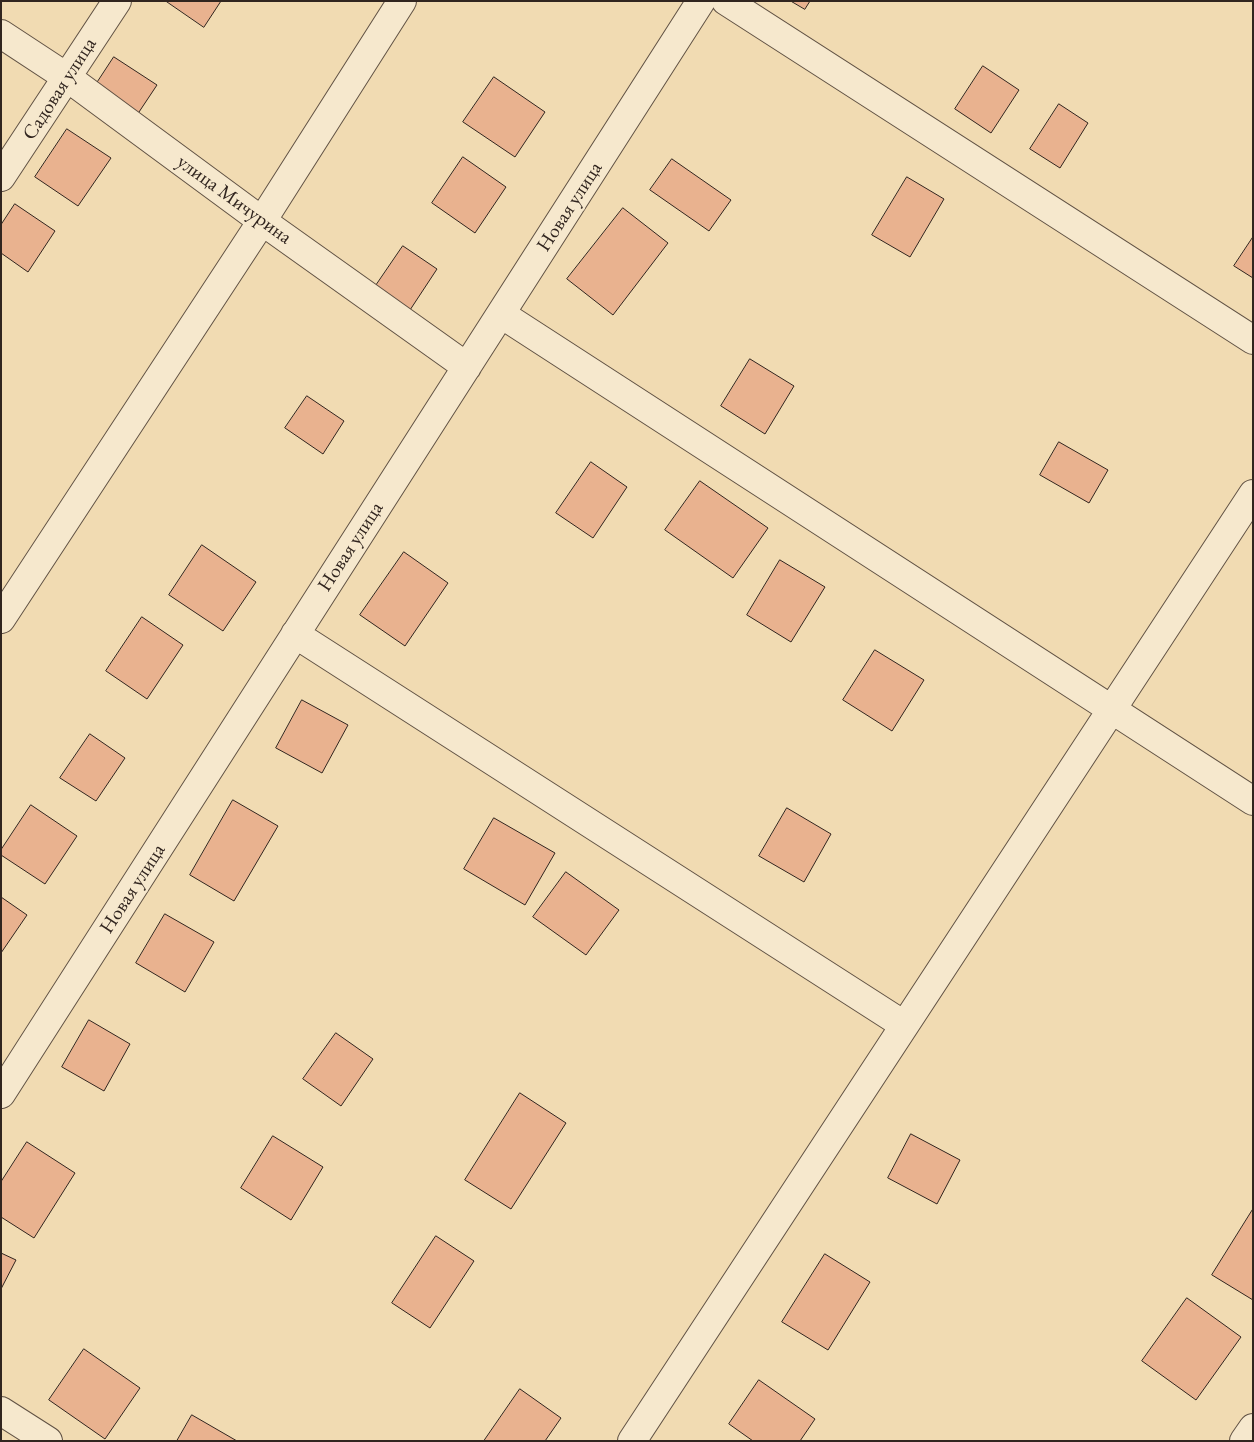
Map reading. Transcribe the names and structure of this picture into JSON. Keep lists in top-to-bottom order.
{
  "streets": {
    "street": ["Садовая улица", "улица Мичурина", "Новая улица"]
  },
  "crossings": [
    ["Садовая улица", "улица Мичурина"],
    ["улица Мичурина", "Новая улица"]
  ]
}
